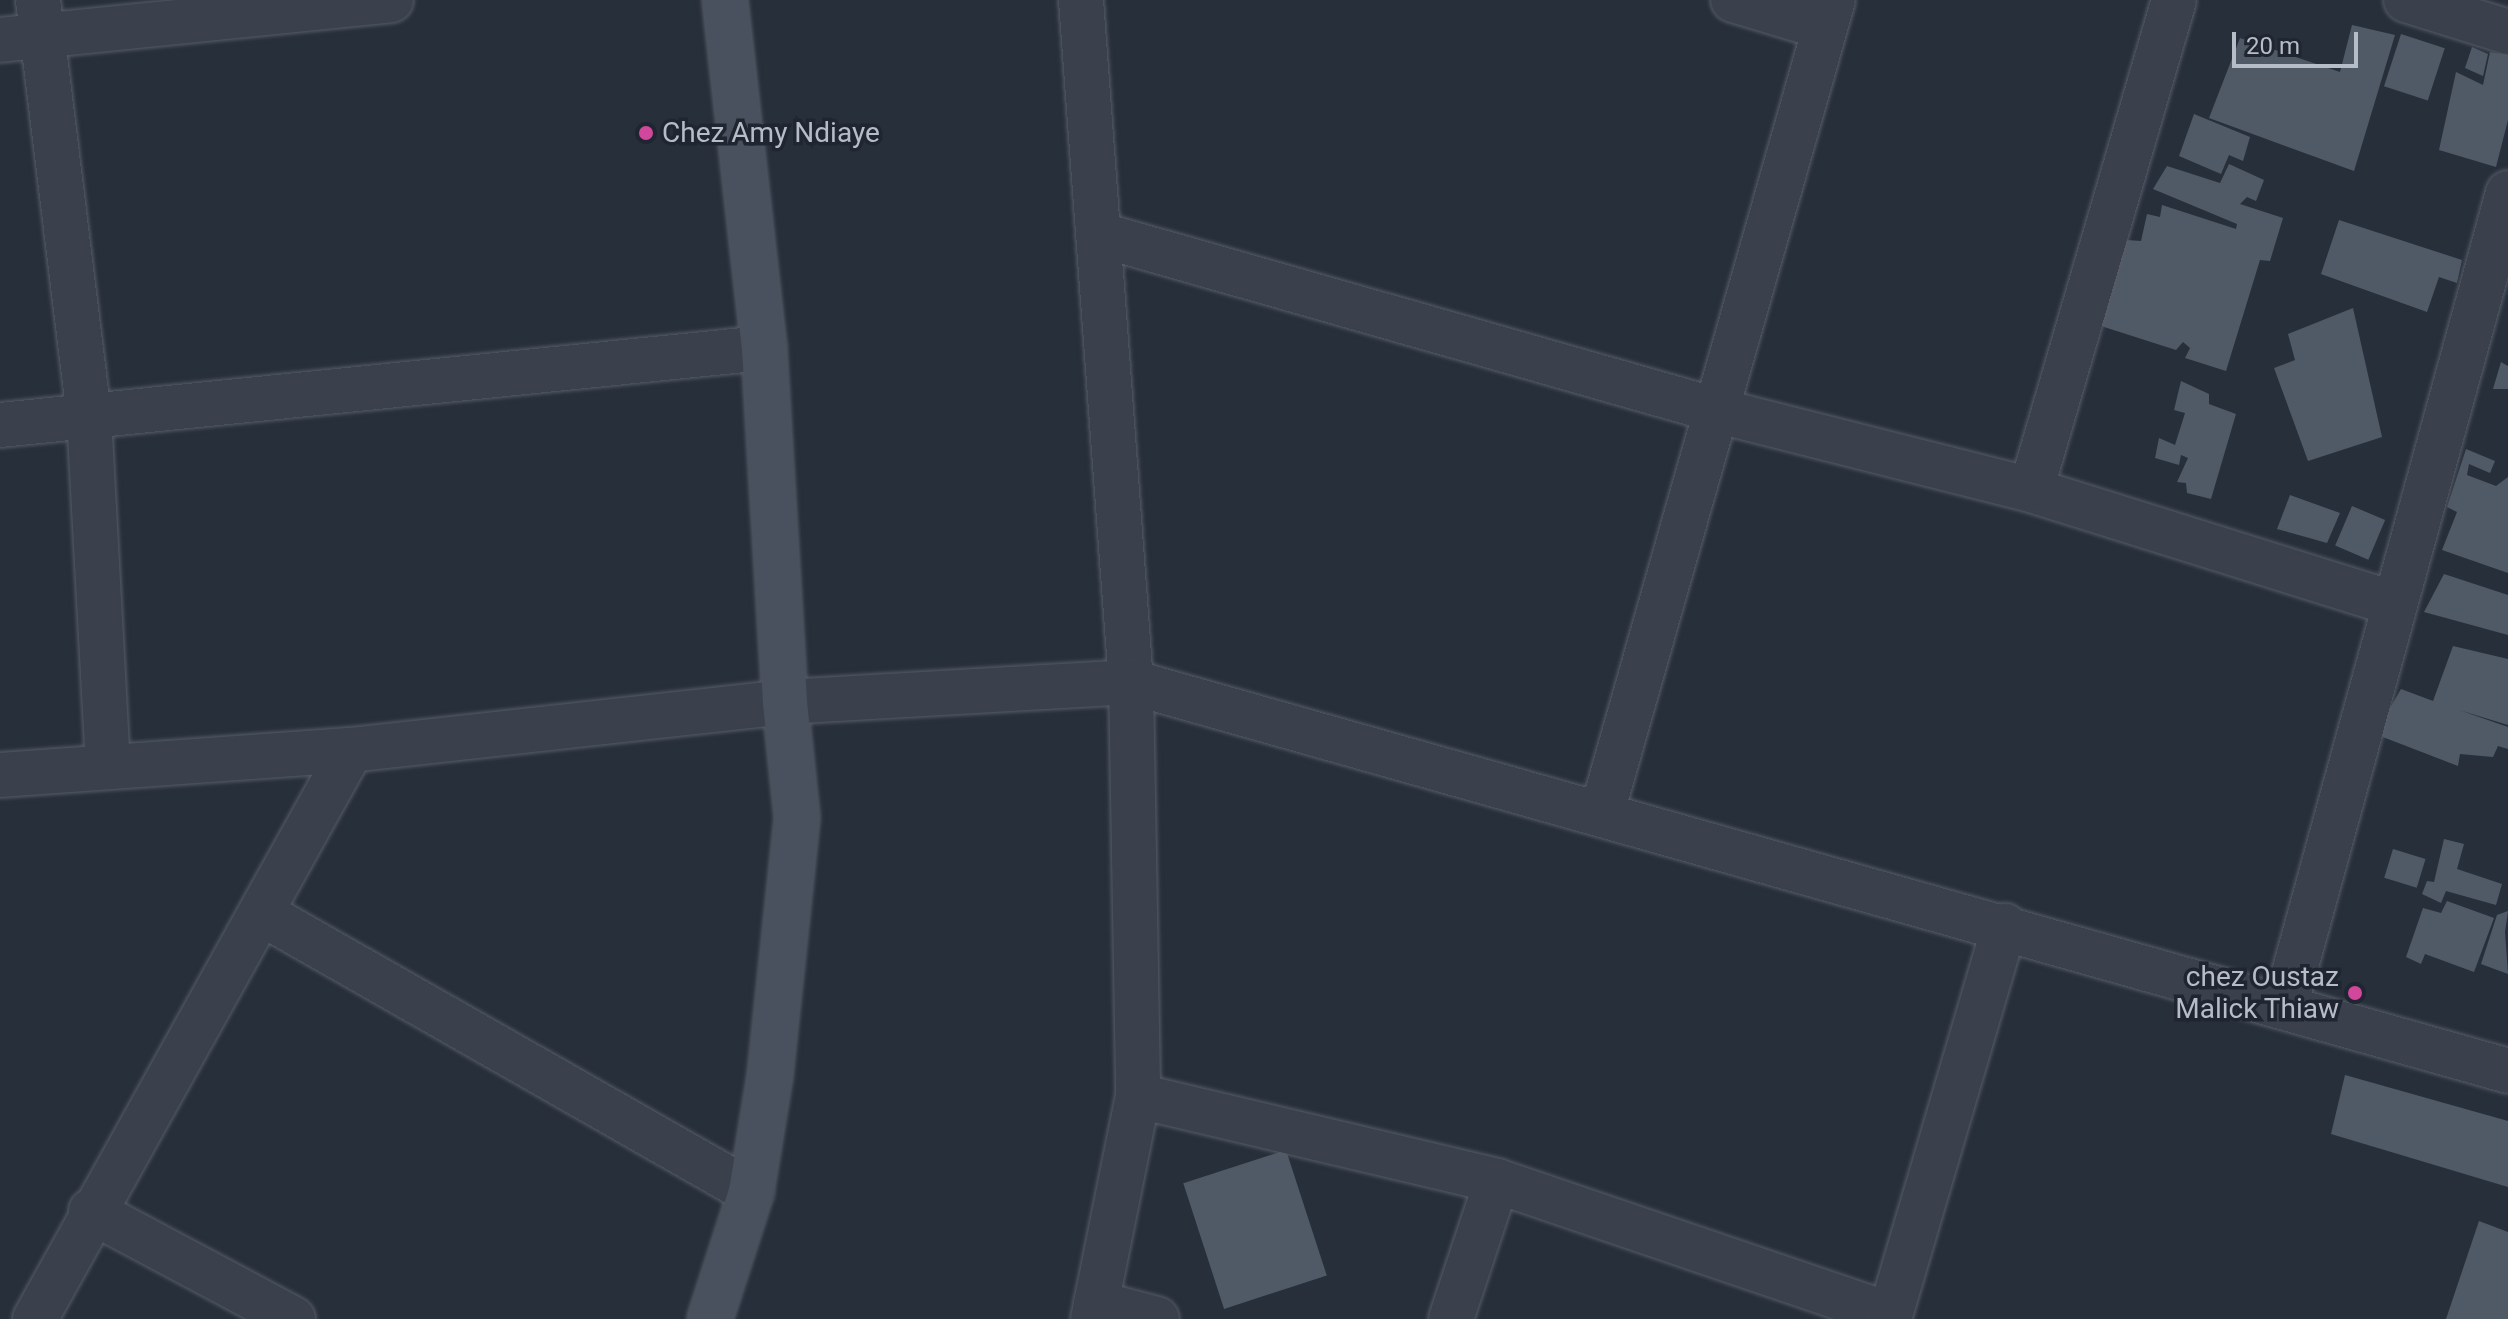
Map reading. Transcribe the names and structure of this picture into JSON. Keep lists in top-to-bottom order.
{
  "places": ["Chez Amy Ndiaye", "chez Oustaz Malick Thiaw"],
  "scale_bar": "20 m"
}
